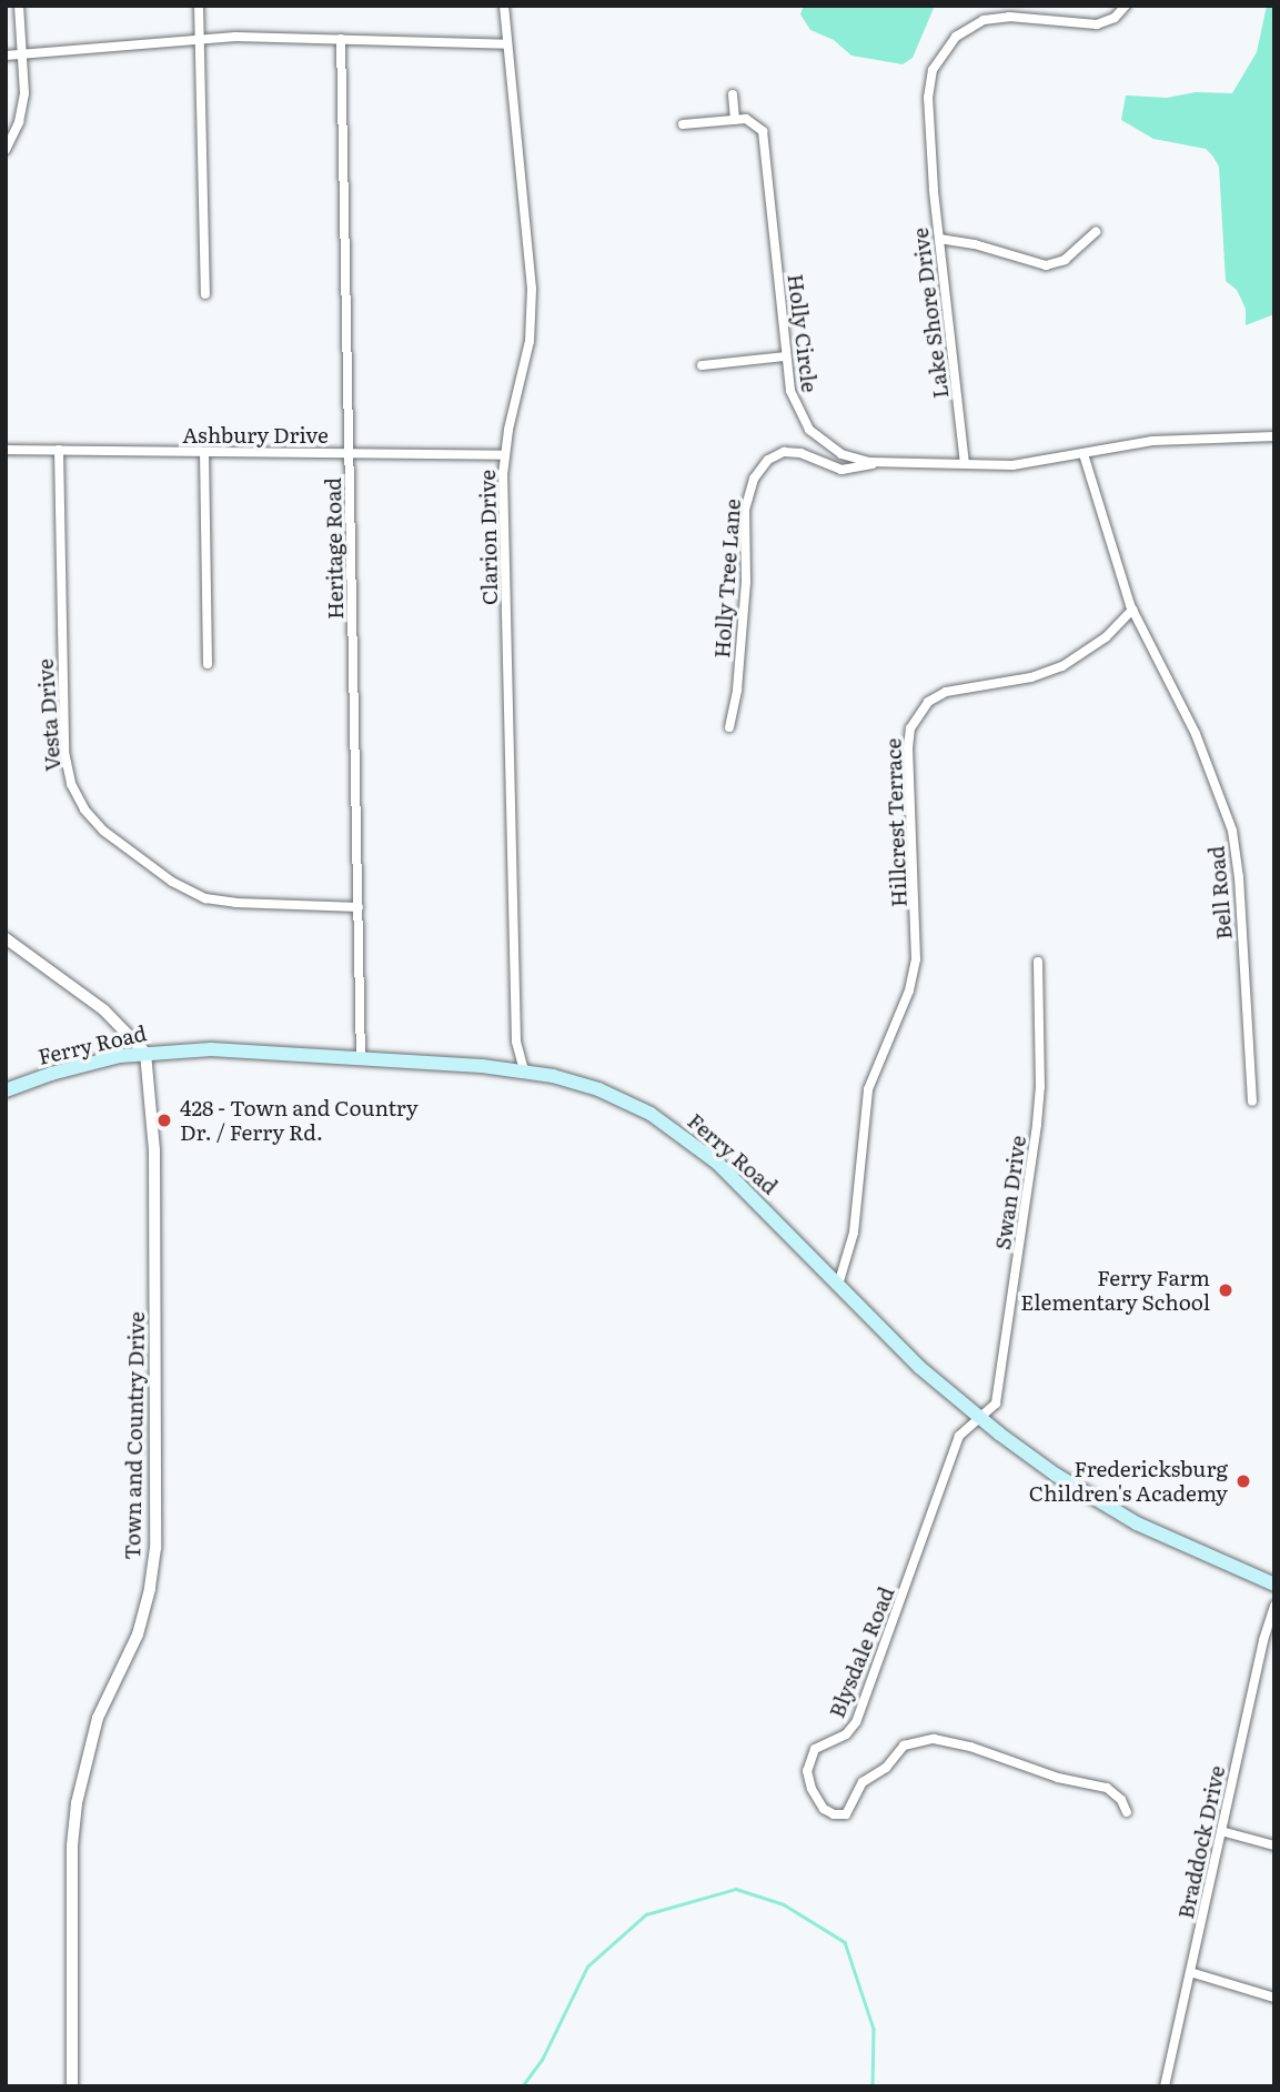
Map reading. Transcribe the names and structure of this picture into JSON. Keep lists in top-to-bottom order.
{
  "streets": {
    "main road": ["Ferry Road"],
    "street": [
      "Lake Shore Drive",
      "Holly Circle",
      "Ashbury Drive",
      "Clarion Drive",
      "Heritage Road",
      "Holly Tree Lane",
      "Vesta Drive",
      "Hillcrest Terrace",
      "Bell Road",
      "Swan Drive",
      "Town and Country Drive",
      "Blysdale Road",
      "Braddock Drive"
    ]
  },
  "crossings": [
    ["Lake Shore Drive", "Holly Circle"],
    ["Holly Circle", "Holly Tree Lane"],
    ["Ashbury Drive", "Clarion Drive"],
    ["Ashbury Drive", "Heritage Road"],
    ["Ashbury Drive", "Vesta Drive"],
    ["Clarion Drive", "Ferry Road"],
    ["Heritage Road", "Vesta Drive"],
    ["Heritage Road", "Ferry Road"],
    ["Hillcrest Terrace", "Bell Road"],
    ["Hillcrest Terrace", "Ferry Road"],
    ["Ferry Road", "Swan Drive"],
    ["Ferry Road", "Town and Country Drive"],
    ["Ferry Road", "Blysdale Road"],
    ["Swan Drive", "Blysdale Road"]
  ],
  "places": ["428 - Town and Country Dr. / Ferry Rd.", "Ferry Farm Elementary School", "Fredericksburg Children's Academy"]
}
